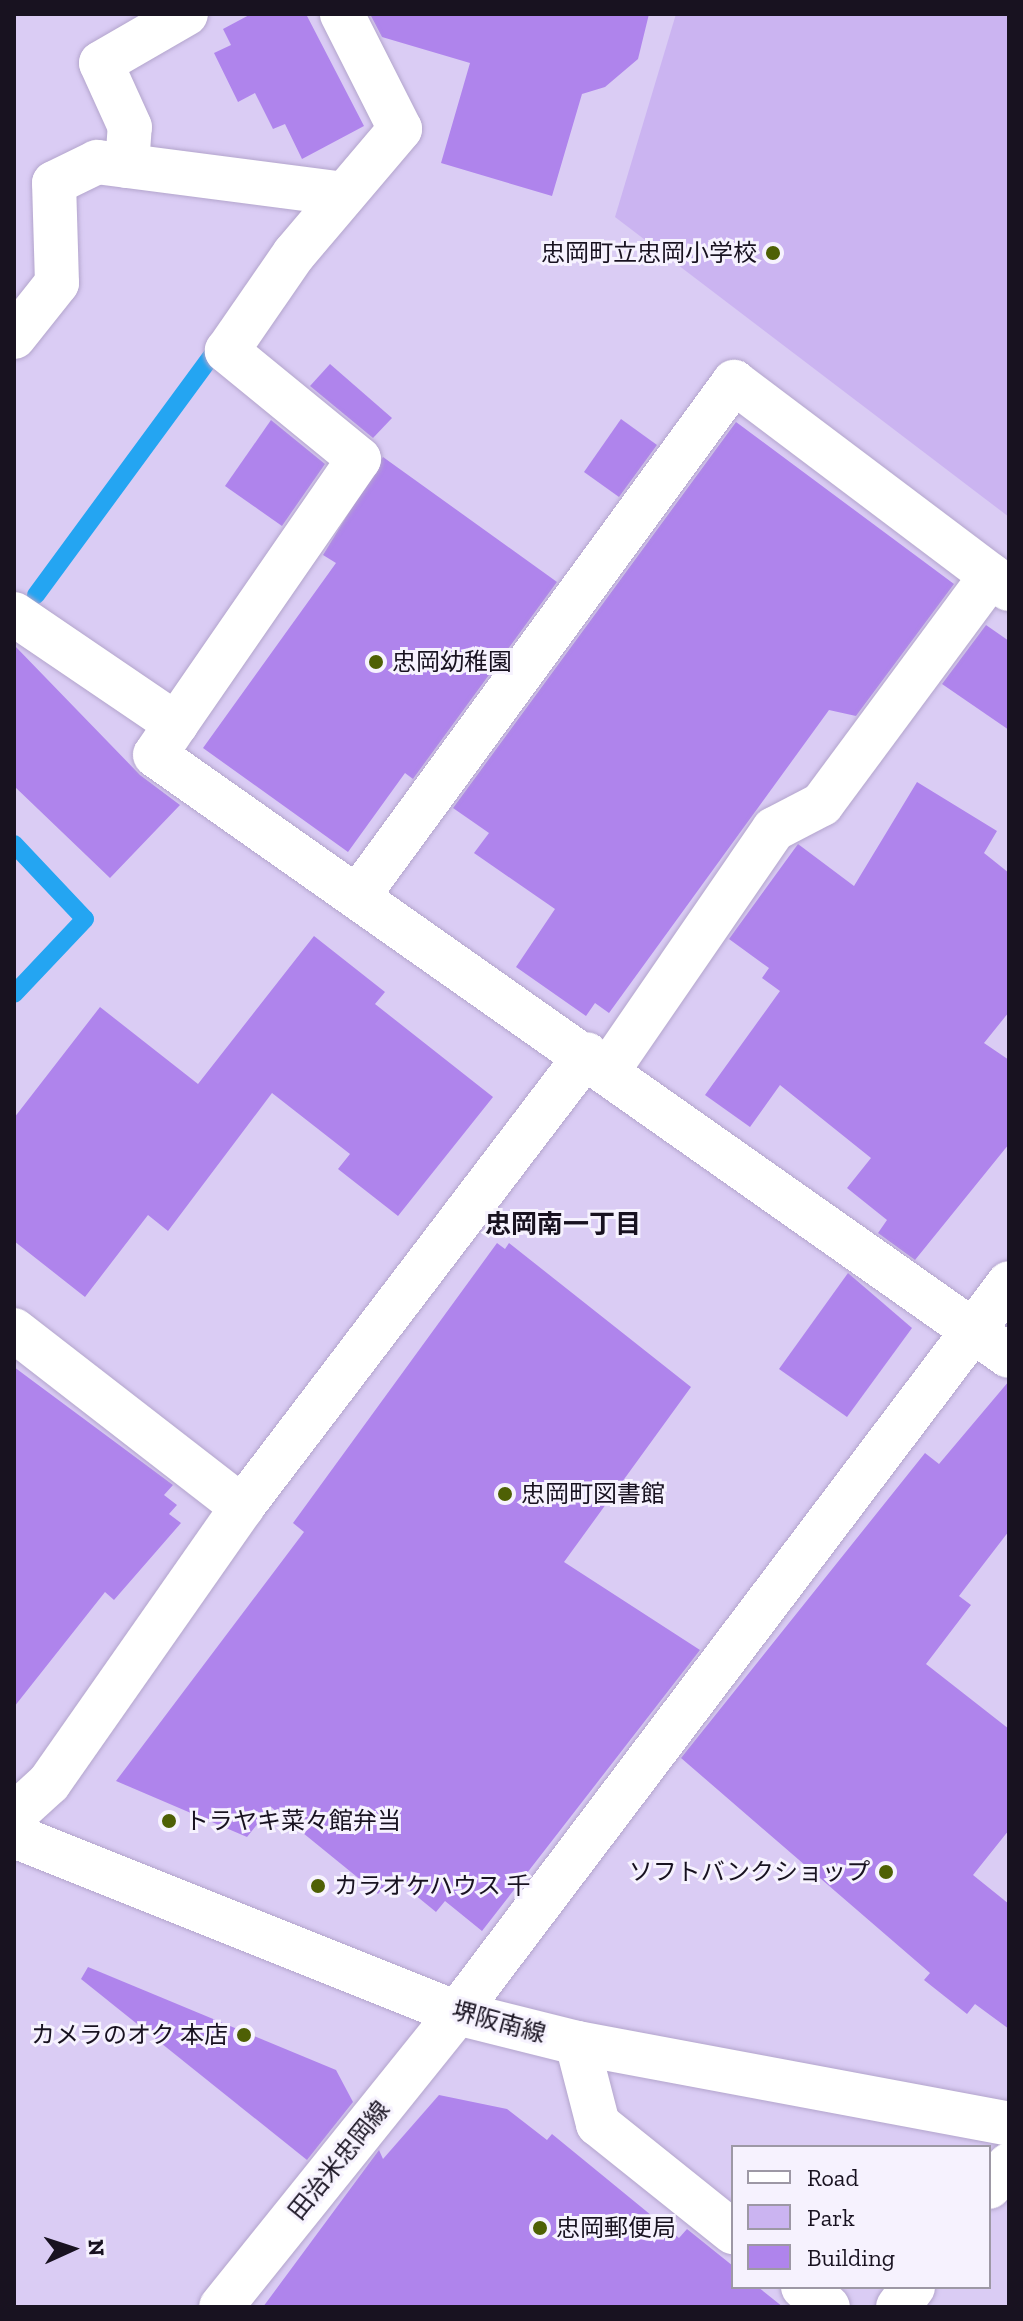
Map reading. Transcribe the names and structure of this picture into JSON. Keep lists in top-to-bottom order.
{
  "streets": {
    "street": ["堺阪南線", "田治米忠岡線"]
  },
  "crossings": [
    ["堺阪南線", "田治米忠岡線"]
  ],
  "districts": ["忠岡南一丁目"],
  "places": [
    "忠岡町立忠岡小学校",
    "忠岡幼稚園",
    "忠岡町図書館",
    "トラヤキ菜々館弁当",
    "ソフトバンクショップ",
    "カラオケハウス 千",
    "カメラのオク 本店",
    "忠岡郵便局"
  ],
  "legend": ["Road", "Park", "Building"],
  "north": "right"
}
